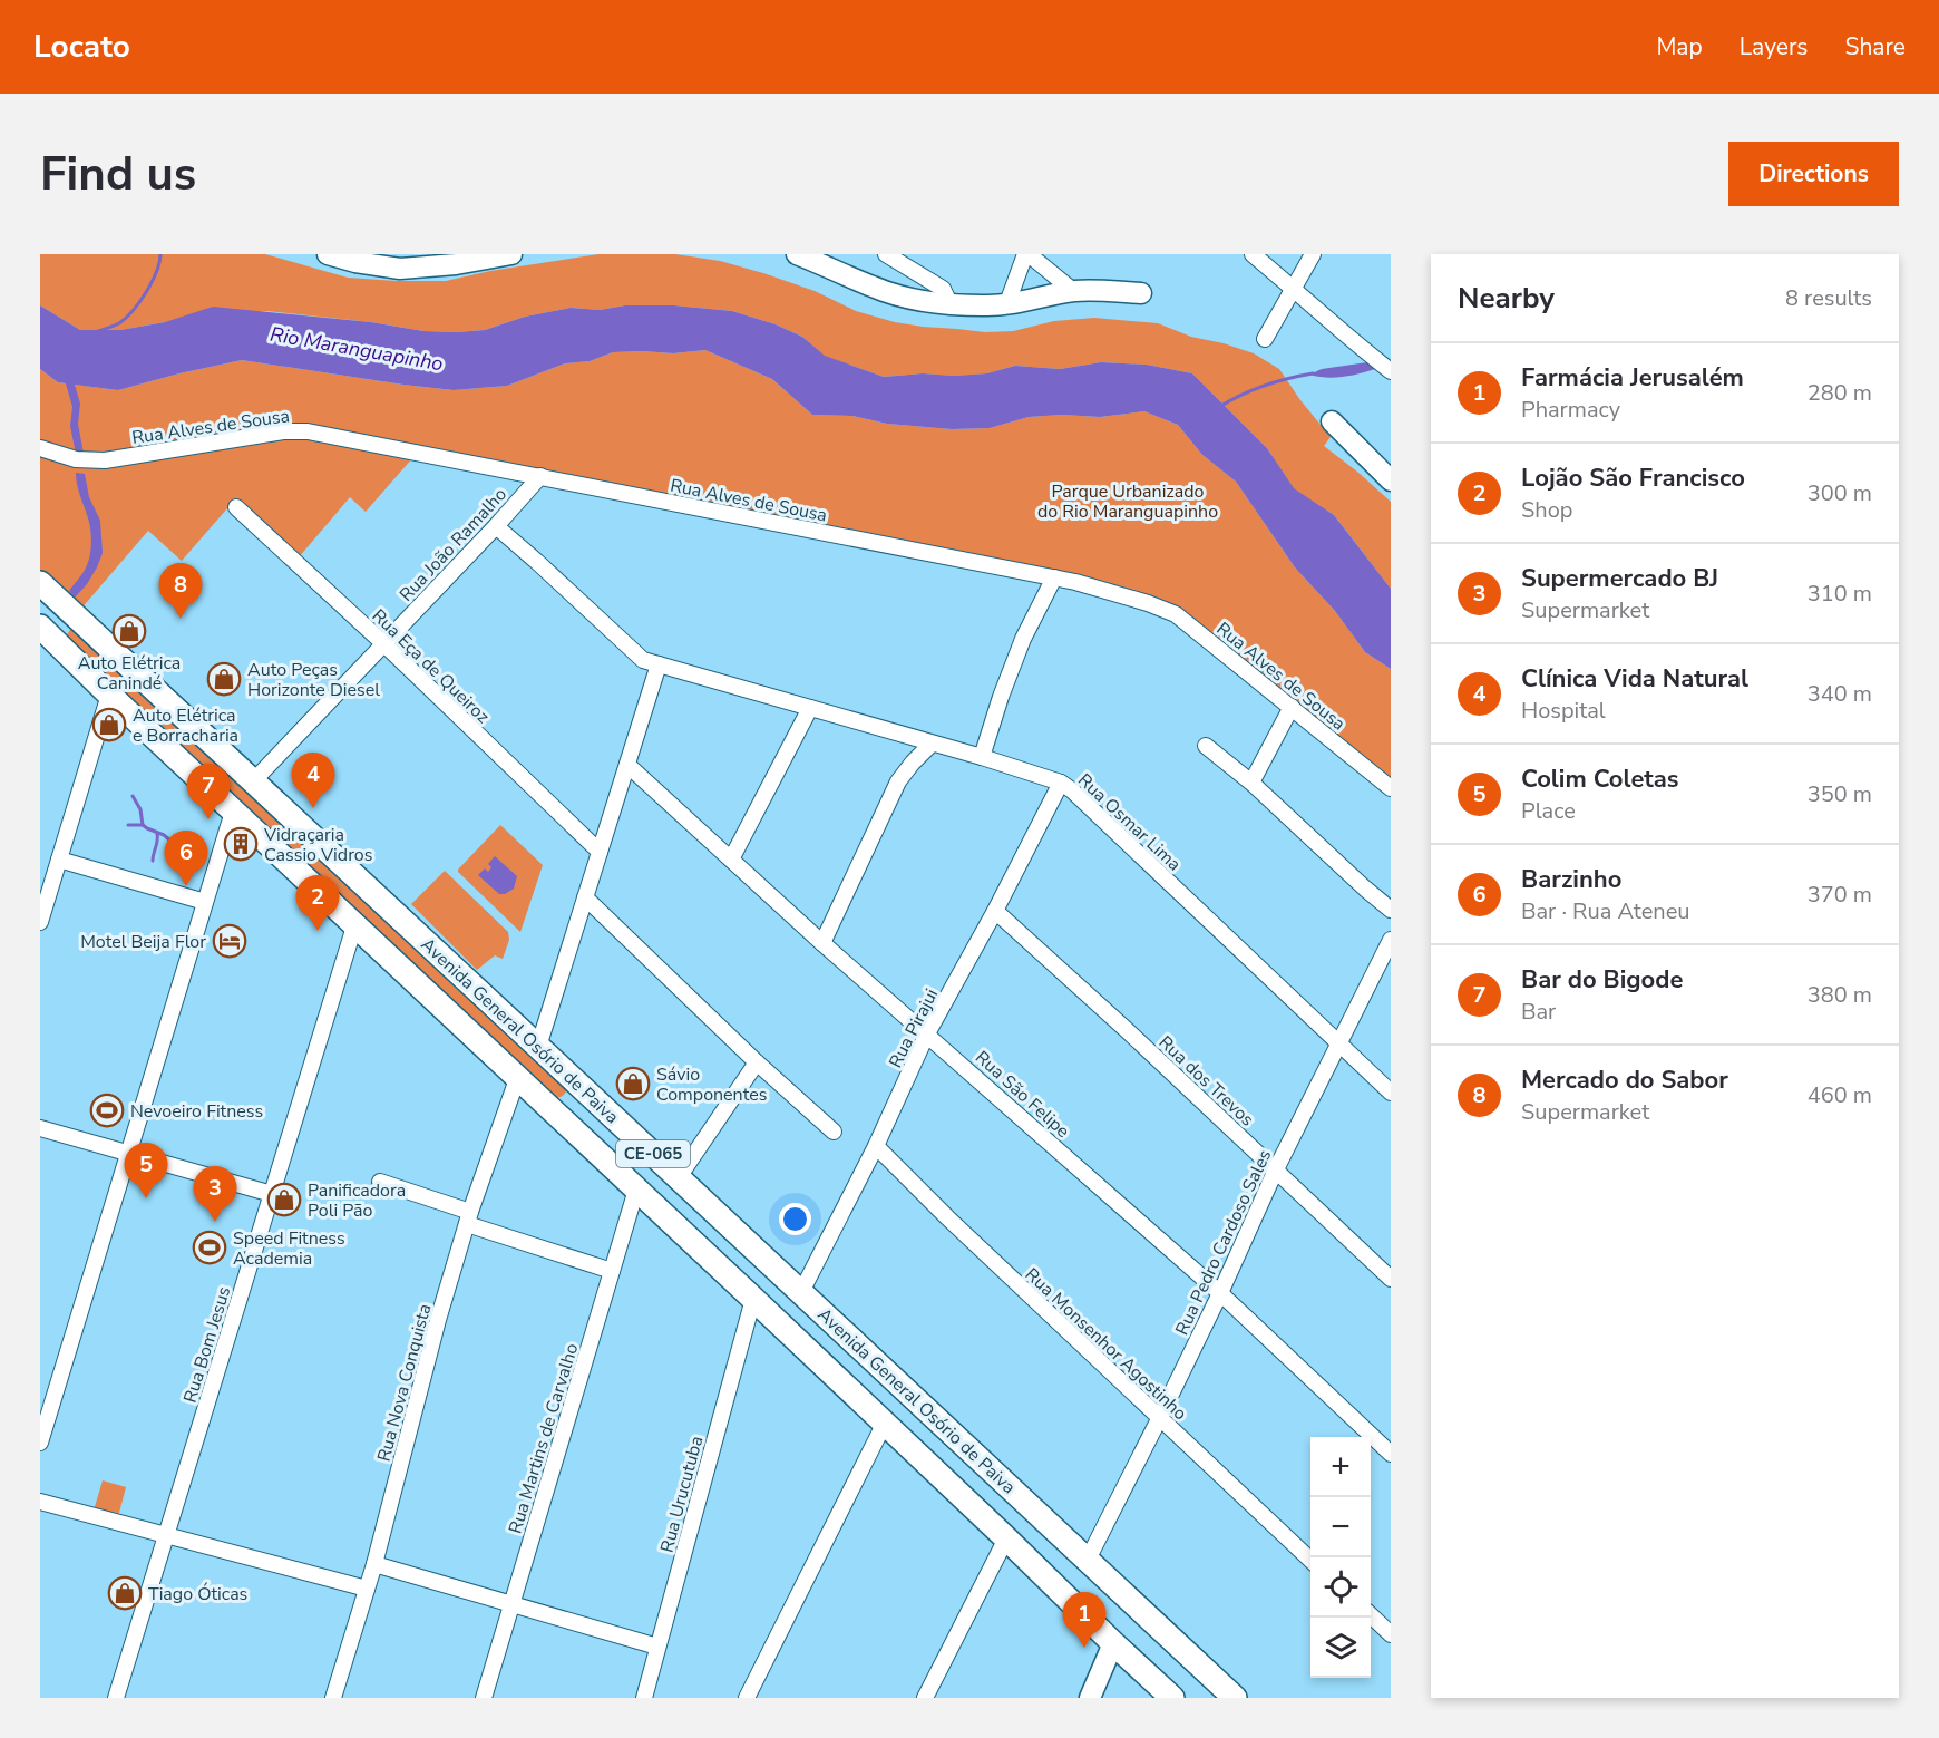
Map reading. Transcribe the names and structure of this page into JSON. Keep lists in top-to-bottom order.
{
  "streets": {
    "main road": ["Avenida General Osório de Paiva", "CE-065"],
    "street": [
      "Rua Alves de Sousa",
      "Rua João Ramalho",
      "Rua Eça de Queiroz",
      "Rua Osmar Lima",
      "Rua Pirajui",
      "Rua dos Trevos",
      "Rua São Felipe",
      "Rua Pedro Cardoso Sales",
      "Rua Monsenhor Agostinho",
      "Rua Bom Jesus",
      "Rua Nova Conquista",
      "Rua Martins de Carvalho",
      "Rua Urucutuba"
    ]
  },
  "crossings": [
    ["Rua Alves de Sousa", "Rua João Ramalho"],
    ["Rua João Ramalho", "Rua Eça de Queiroz"],
    ["Rua João Ramalho", "Rua Osmar Lima"],
    ["Rua João Ramalho", "Avenida General Osório de Paiva"],
    ["Rua Osmar Lima", "Rua Pirajui"],
    ["Rua Osmar Lima", "Rua Pedro Cardoso Sales"],
    ["Rua Pirajui", "Avenida General Osório de Paiva"],
    ["Rua Pirajui", "Rua dos Trevos"],
    ["Rua Pirajui", "Rua São Felipe"],
    ["Rua Pirajui", "Rua Monsenhor Agostinho"],
    ["Avenida General Osório de Paiva", "Rua Pedro Cardoso Sales"],
    ["Avenida General Osório de Paiva", "Rua Bom Jesus"],
    ["Avenida General Osório de Paiva", "Rua Nova Conquista"],
    ["Avenida General Osório de Paiva", "Rua Martins de Carvalho"],
    ["Avenida General Osório de Paiva", "Rua Urucutuba"],
    ["Rua dos Trevos", "Rua Pedro Cardoso Sales"],
    ["Rua São Felipe", "Rua Pedro Cardoso Sales"],
    ["Rua Pedro Cardoso Sales", "Rua Monsenhor Agostinho"]
  ],
  "water": ["Rio Maranguapinho"],
  "parks": ["Parque Urbanizado do Rio Maranguapinho"],
  "places": {
    "shop": [
      "Auto Elétrica Canindé",
      "Auto Peças Horizonte Diesel",
      "Auto Elétrica e Borracharia",
      "Sávio Componentes",
      "Panificadora Poli Pão",
      "Tiago Óticas"
    ],
    "building": ["Vidraçaria Cassio Vidros"],
    "hotel": ["Motel Beija Flor"],
    "sports": ["Nevoeiro Fitness", "Speed Fitness Academia"]
  },
  "page": {
    "header": "Locato",
    "nav": ["Map", "Layers", "Share"],
    "buttons": "Directions",
    "title": "Find us",
    "heading": ["Nearby", "8 results"],
    "list": [
      {
        "mark": "1",
        "name": "Farmácia Jerusalém",
        "note": "Pharmacy",
        "value": "280 m"
      },
      {
        "mark": "2",
        "name": "Lojão São Francisco",
        "note": "Shop",
        "value": "300 m"
      },
      {
        "mark": "3",
        "name": "Supermercado BJ",
        "note": "Supermarket",
        "value": "310 m"
      },
      {
        "mark": "4",
        "name": "Clínica Vida Natural",
        "note": "Hospital",
        "value": "340 m"
      },
      {
        "mark": "5",
        "name": "Colim Coletas",
        "note": "Place",
        "value": "350 m"
      },
      {
        "mark": "6",
        "name": "Barzinho",
        "note": "Bar · Rua Ateneu",
        "value": "370 m"
      },
      {
        "mark": "7",
        "name": "Bar do Bigode",
        "note": "Bar",
        "value": "380 m"
      },
      {
        "mark": "8",
        "name": "Mercado do Sabor",
        "note": "Supermarket",
        "value": "460 m"
      }
    ],
    "pins": [
      "8",
      "4",
      "7",
      "6",
      "2",
      "5",
      "3",
      "1"
    ],
    "map_buttons": ["+", "−"]
  }
}
